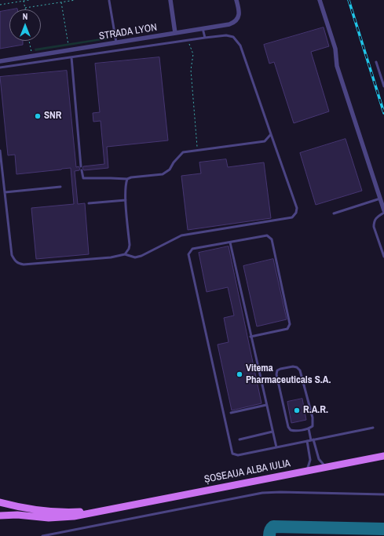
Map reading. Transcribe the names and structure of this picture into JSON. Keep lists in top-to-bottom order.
{
  "streets": {
    "main road": ["ȘOSEAUA ALBA IULIA"],
    "street": ["STRADA LYON"]
  },
  "places": ["SNR", "Vitema Pharmaceuticals S.A.", "R.A.R."],
  "north": "top"
}
